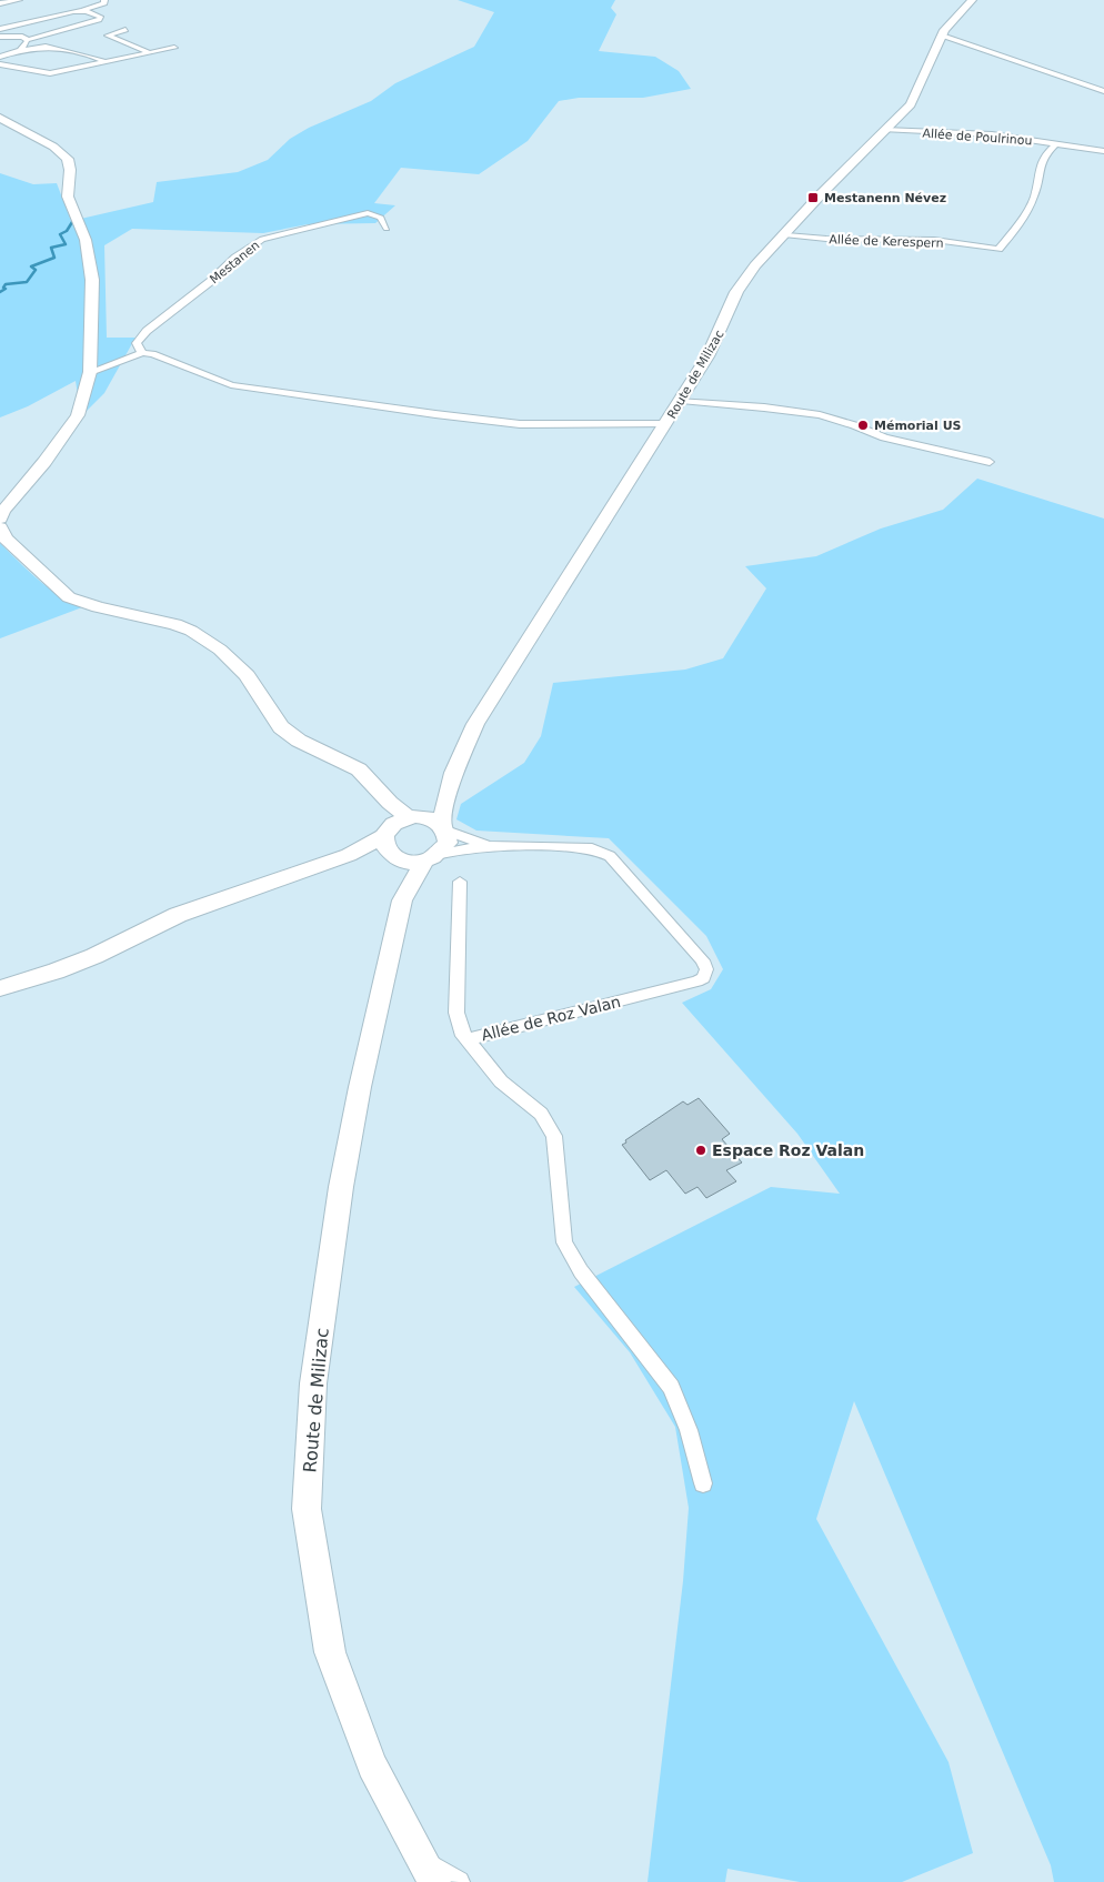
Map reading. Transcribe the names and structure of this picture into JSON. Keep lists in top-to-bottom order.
{
  "streets": {
    "main road": ["Route de Milizac"],
    "street": [
      "Allée de Poulrinou",
      "Allée de Kerespern",
      "Mestanen",
      "Allée de Roz Valan"
    ]
  },
  "crossings": [
    ["Allée de Poulrinou", "Allée de Kerespern"],
    ["Allée de Poulrinou", "Route de Milizac"],
    ["Allée de Kerespern", "Route de Milizac"],
    ["Route de Milizac", "Allée de Roz Valan"]
  ],
  "places": {
    "transit": ["Mestanenn Névez"],
    "other": ["Mémorial US", "Espace Roz Valan"]
  }
}
